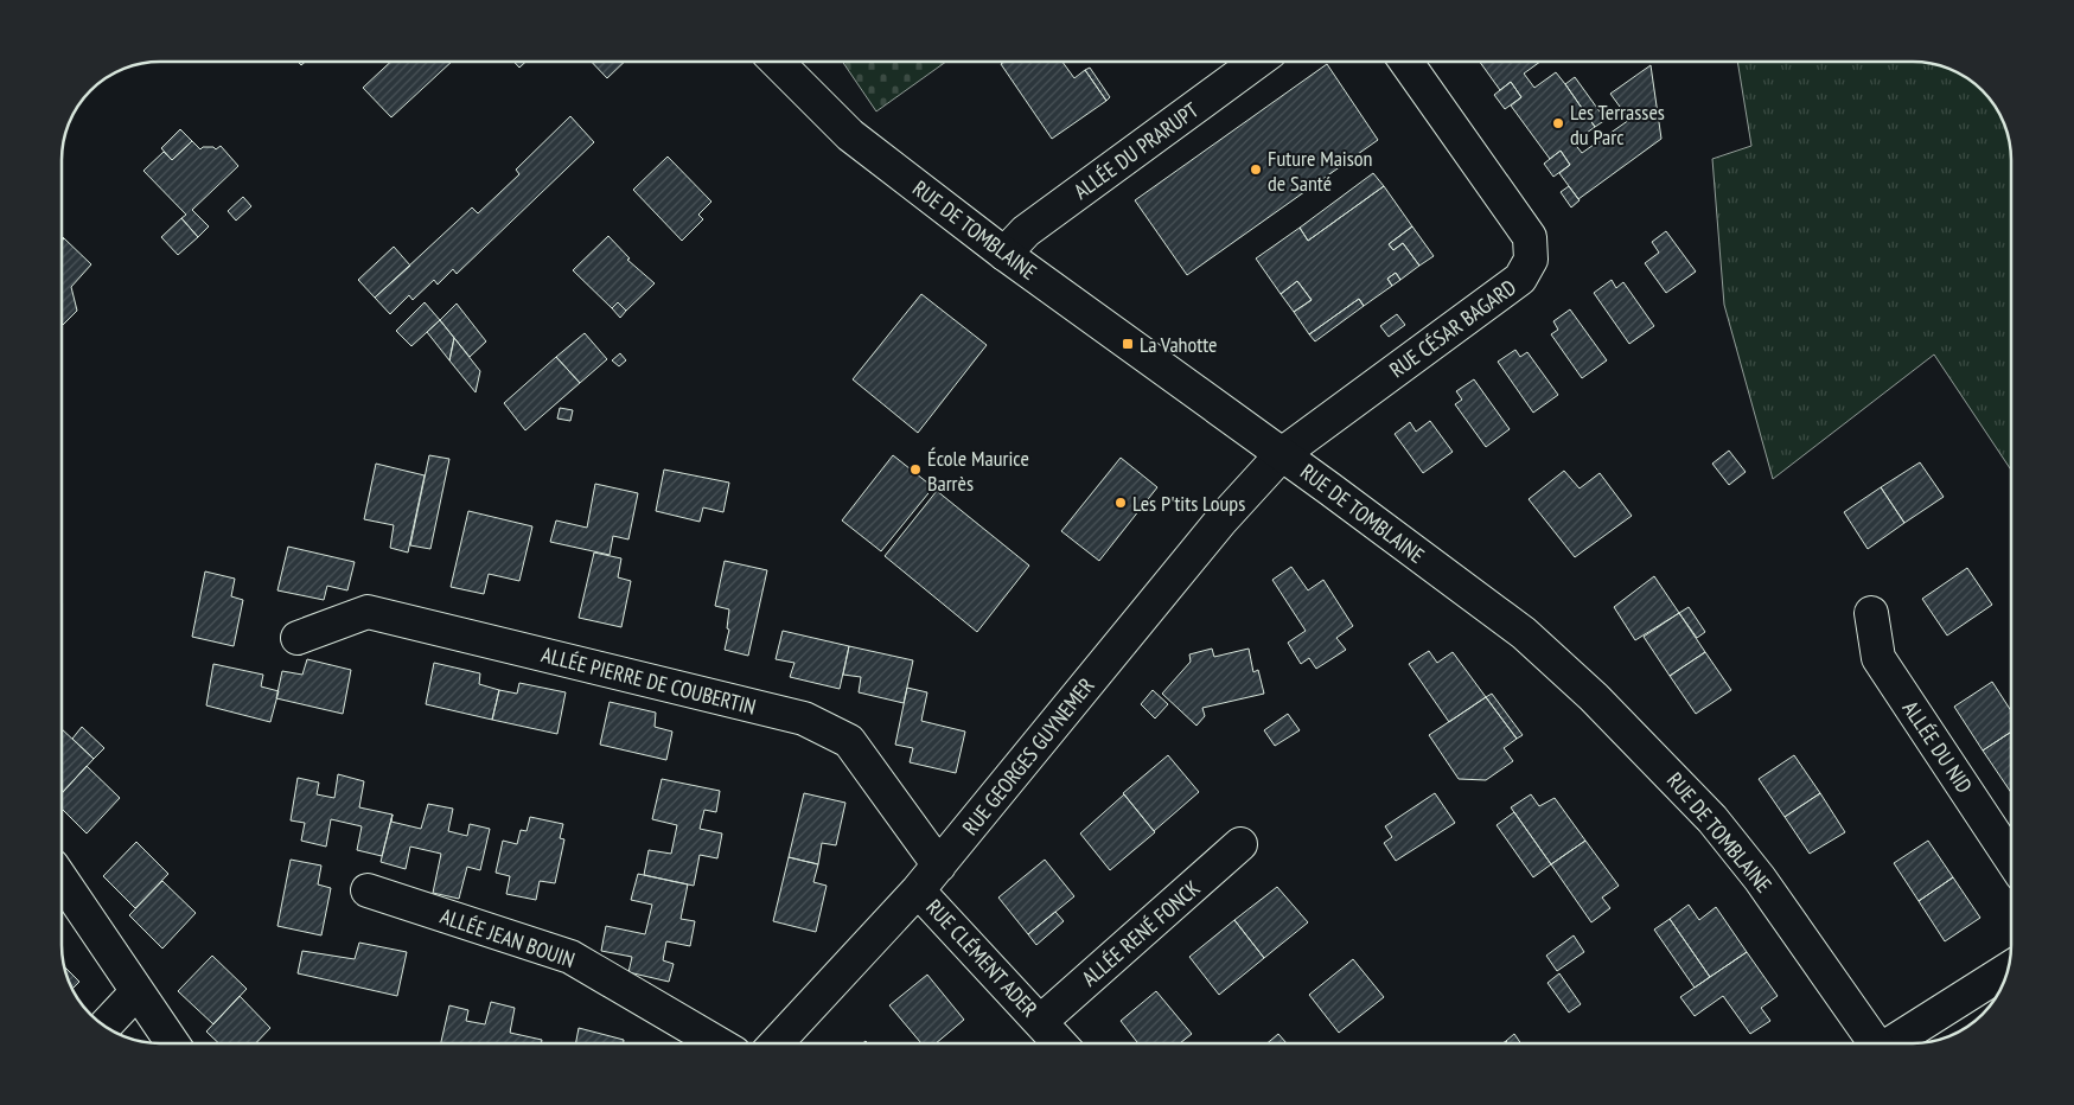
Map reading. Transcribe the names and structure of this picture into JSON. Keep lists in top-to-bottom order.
{
  "streets": {
    "street": [
      "ALLÉE DU PRARUPT",
      "RUE DE TOMBLAINE",
      "RUE CÉSAR BAGARD",
      "ALLÉE PIERRE DE COUBERTIN",
      "ALLÉE DU NID",
      "RUE GEORGES GUYNEMER",
      "ALLÉE RENÉ FONCK",
      "ALLÉE JEAN BOUIN",
      "RUE CLÉMENT ADER"
    ]
  },
  "crossings": [
    ["ALLÉE DU PRARUPT", "RUE DE TOMBLAINE"],
    ["RUE DE TOMBLAINE", "RUE CÉSAR BAGARD"],
    ["RUE DE TOMBLAINE", "RUE GEORGES GUYNEMER"],
    ["RUE CÉSAR BAGARD", "RUE GEORGES GUYNEMER"],
    ["ALLÉE PIERRE DE COUBERTIN", "RUE GEORGES GUYNEMER"],
    ["RUE GEORGES GUYNEMER", "RUE CLÉMENT ADER"],
    ["ALLÉE RENÉ FONCK", "RUE CLÉMENT ADER"]
  ],
  "places": {
    "other": [
      "Les Terrasses du Parc",
      "Future Maison de Santé",
      "École Maurice Barrès",
      "Les P'tits Loups"
    ],
    "transit": ["La Vahotte"]
  }
}
